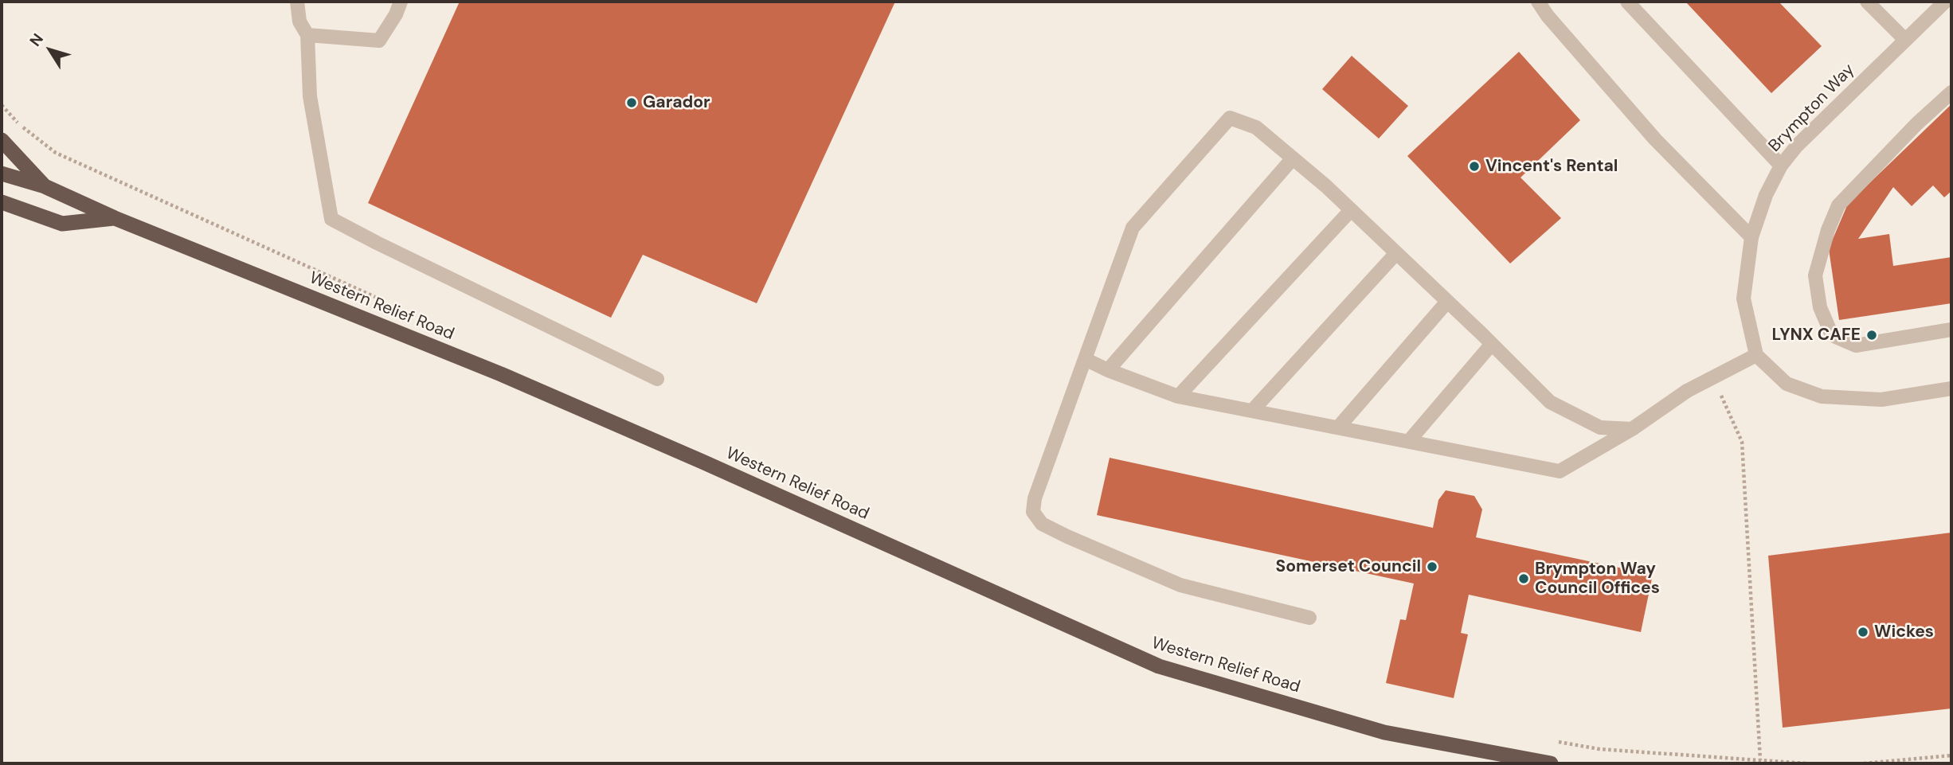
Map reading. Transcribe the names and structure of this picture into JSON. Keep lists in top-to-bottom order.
{
  "streets": {
    "highway": ["Western Relief Road"],
    "street": ["Brympton Way"]
  },
  "places": [
    "Garador",
    "Vincent's Rental",
    "LYNX CAFE",
    "Somerset Council",
    "Brympton Way Council Offices",
    "Wickes"
  ],
  "north": "top left"
}
